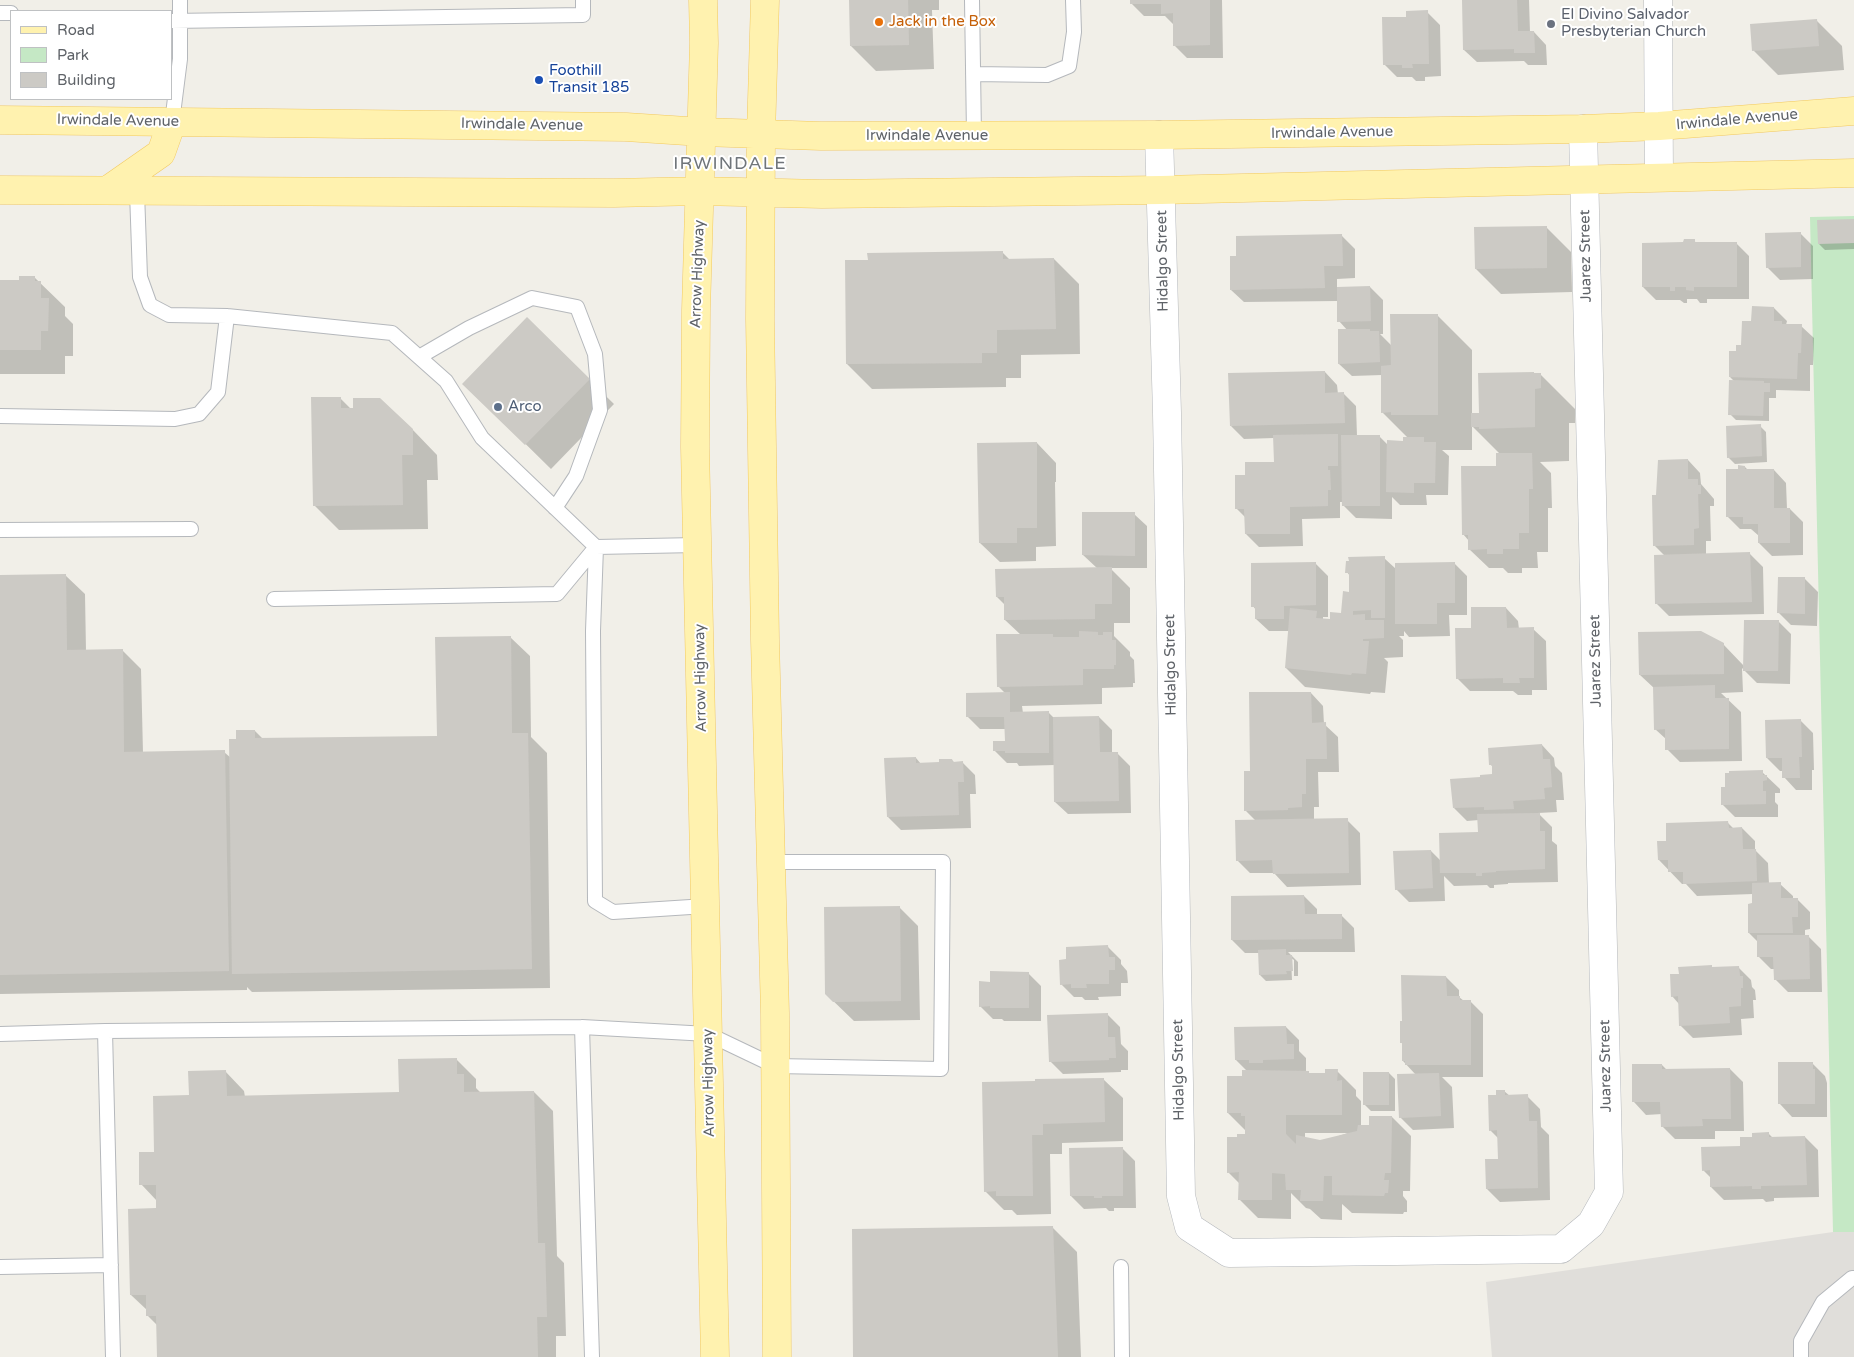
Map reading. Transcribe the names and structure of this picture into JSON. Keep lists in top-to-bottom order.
{
  "streets": {
    "main road": ["Irwindale Avenue", "Arrow Highway"],
    "street": ["Juarez Street", "Hidalgo Street"]
  },
  "crossings": [
    ["Irwindale Avenue", "Juarez Street"],
    ["Irwindale Avenue", "Hidalgo Street"],
    ["Irwindale Avenue", "Arrow Highway"],
    ["Juarez Street", "Hidalgo Street"]
  ],
  "districts": ["IRWINDALE"],
  "places": [
    "Jack in the Box",
    "El Divino Salvador Presbyterian Church",
    "Foothill Transit 185",
    "Arco"
  ],
  "legend": ["Road", "Park", "Building"]
}
